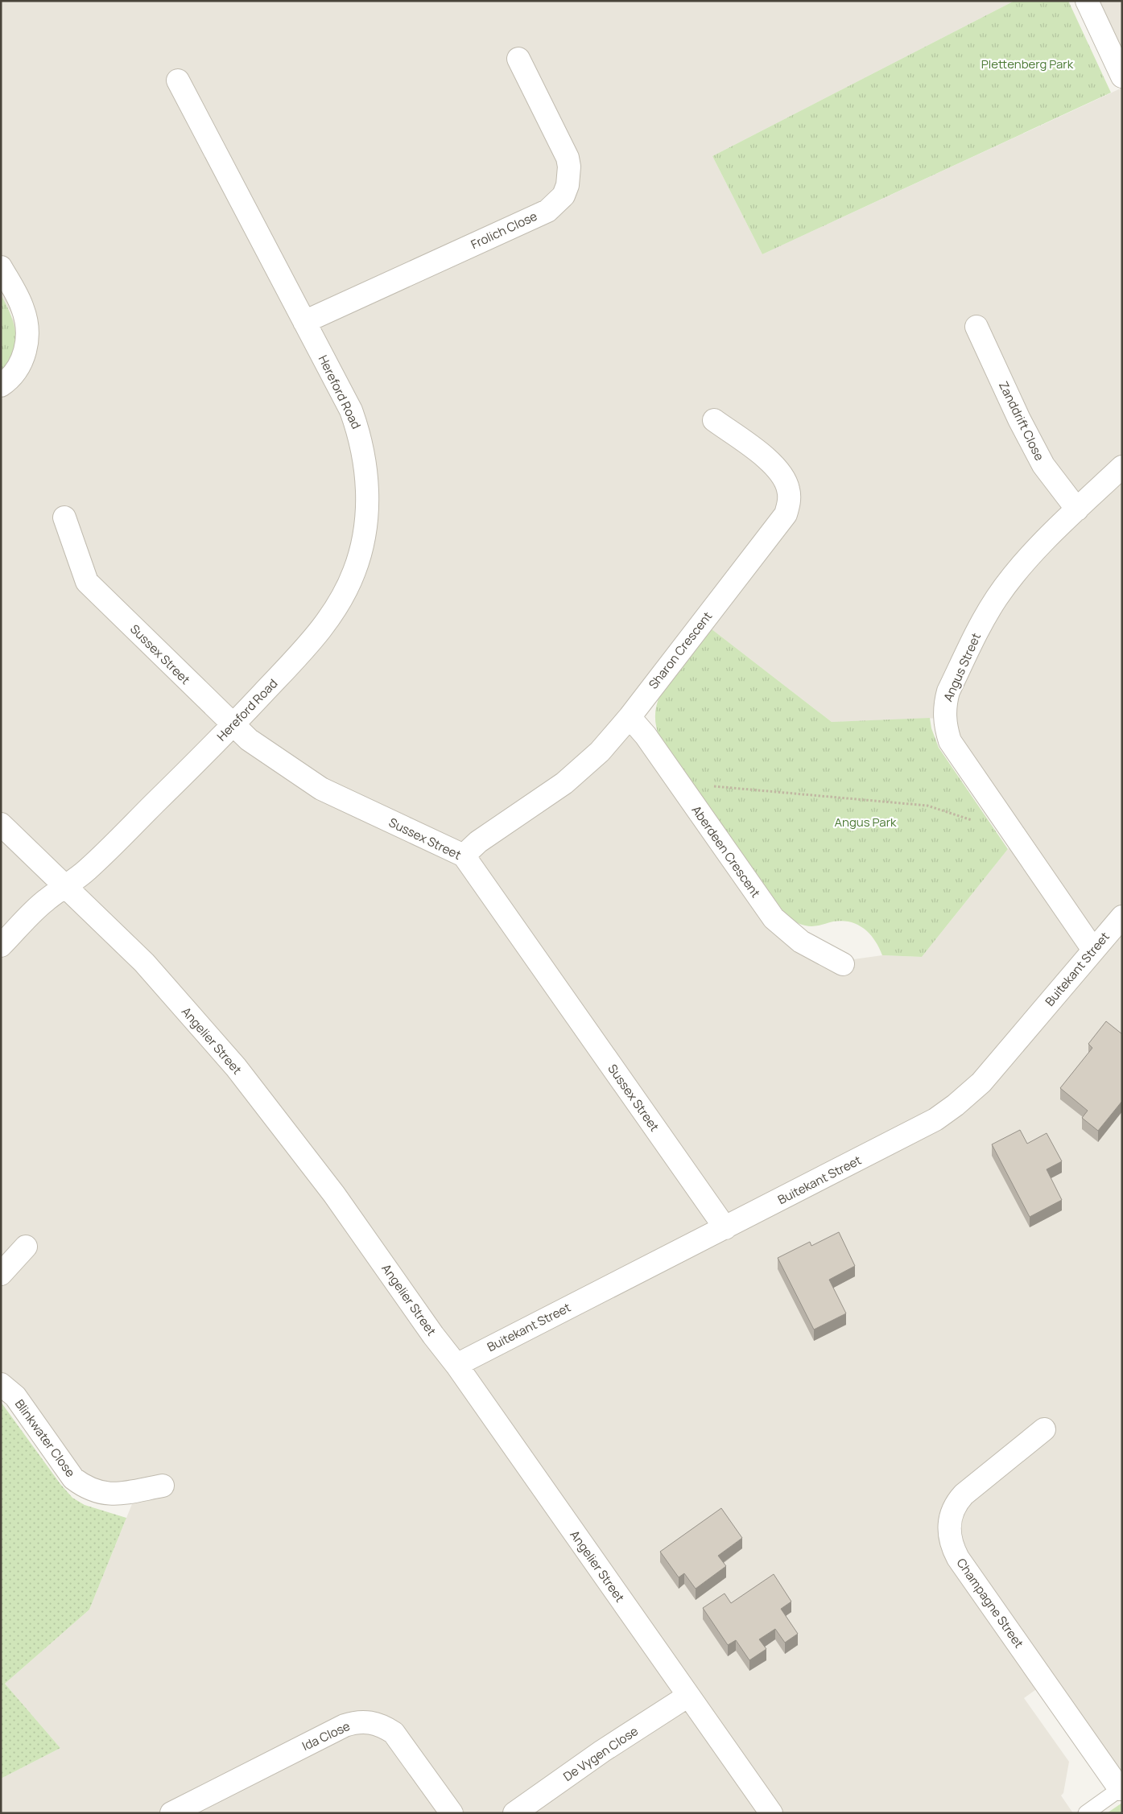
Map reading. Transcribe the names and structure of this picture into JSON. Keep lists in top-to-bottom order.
{
  "streets": {
    "street": [
      "Frolich Close",
      "Hereford Road",
      "Zanddrift Close",
      "Sharon Crescent",
      "Sussex Street",
      "Angus Street",
      "Aberdeen Crescent",
      "Buitekant Street",
      "Angelier Street",
      "Blinkwater Close",
      "Champagne Street",
      "Ida Close",
      "De Vygen Close"
    ]
  },
  "crossings": [
    ["Frolich Close", "Hereford Road"],
    ["Hereford Road", "Sussex Street"],
    ["Hereford Road", "Angelier Street"],
    ["Zanddrift Close", "Angus Street"],
    ["Sharon Crescent", "Sussex Street"],
    ["Sharon Crescent", "Aberdeen Crescent"],
    ["Sussex Street", "Buitekant Street"],
    ["Angus Street", "Buitekant Street"],
    ["Buitekant Street", "Angelier Street"],
    ["Angelier Street", "De Vygen Close"]
  ],
  "parks": ["Plettenberg Park", "Angus Park"]
}
